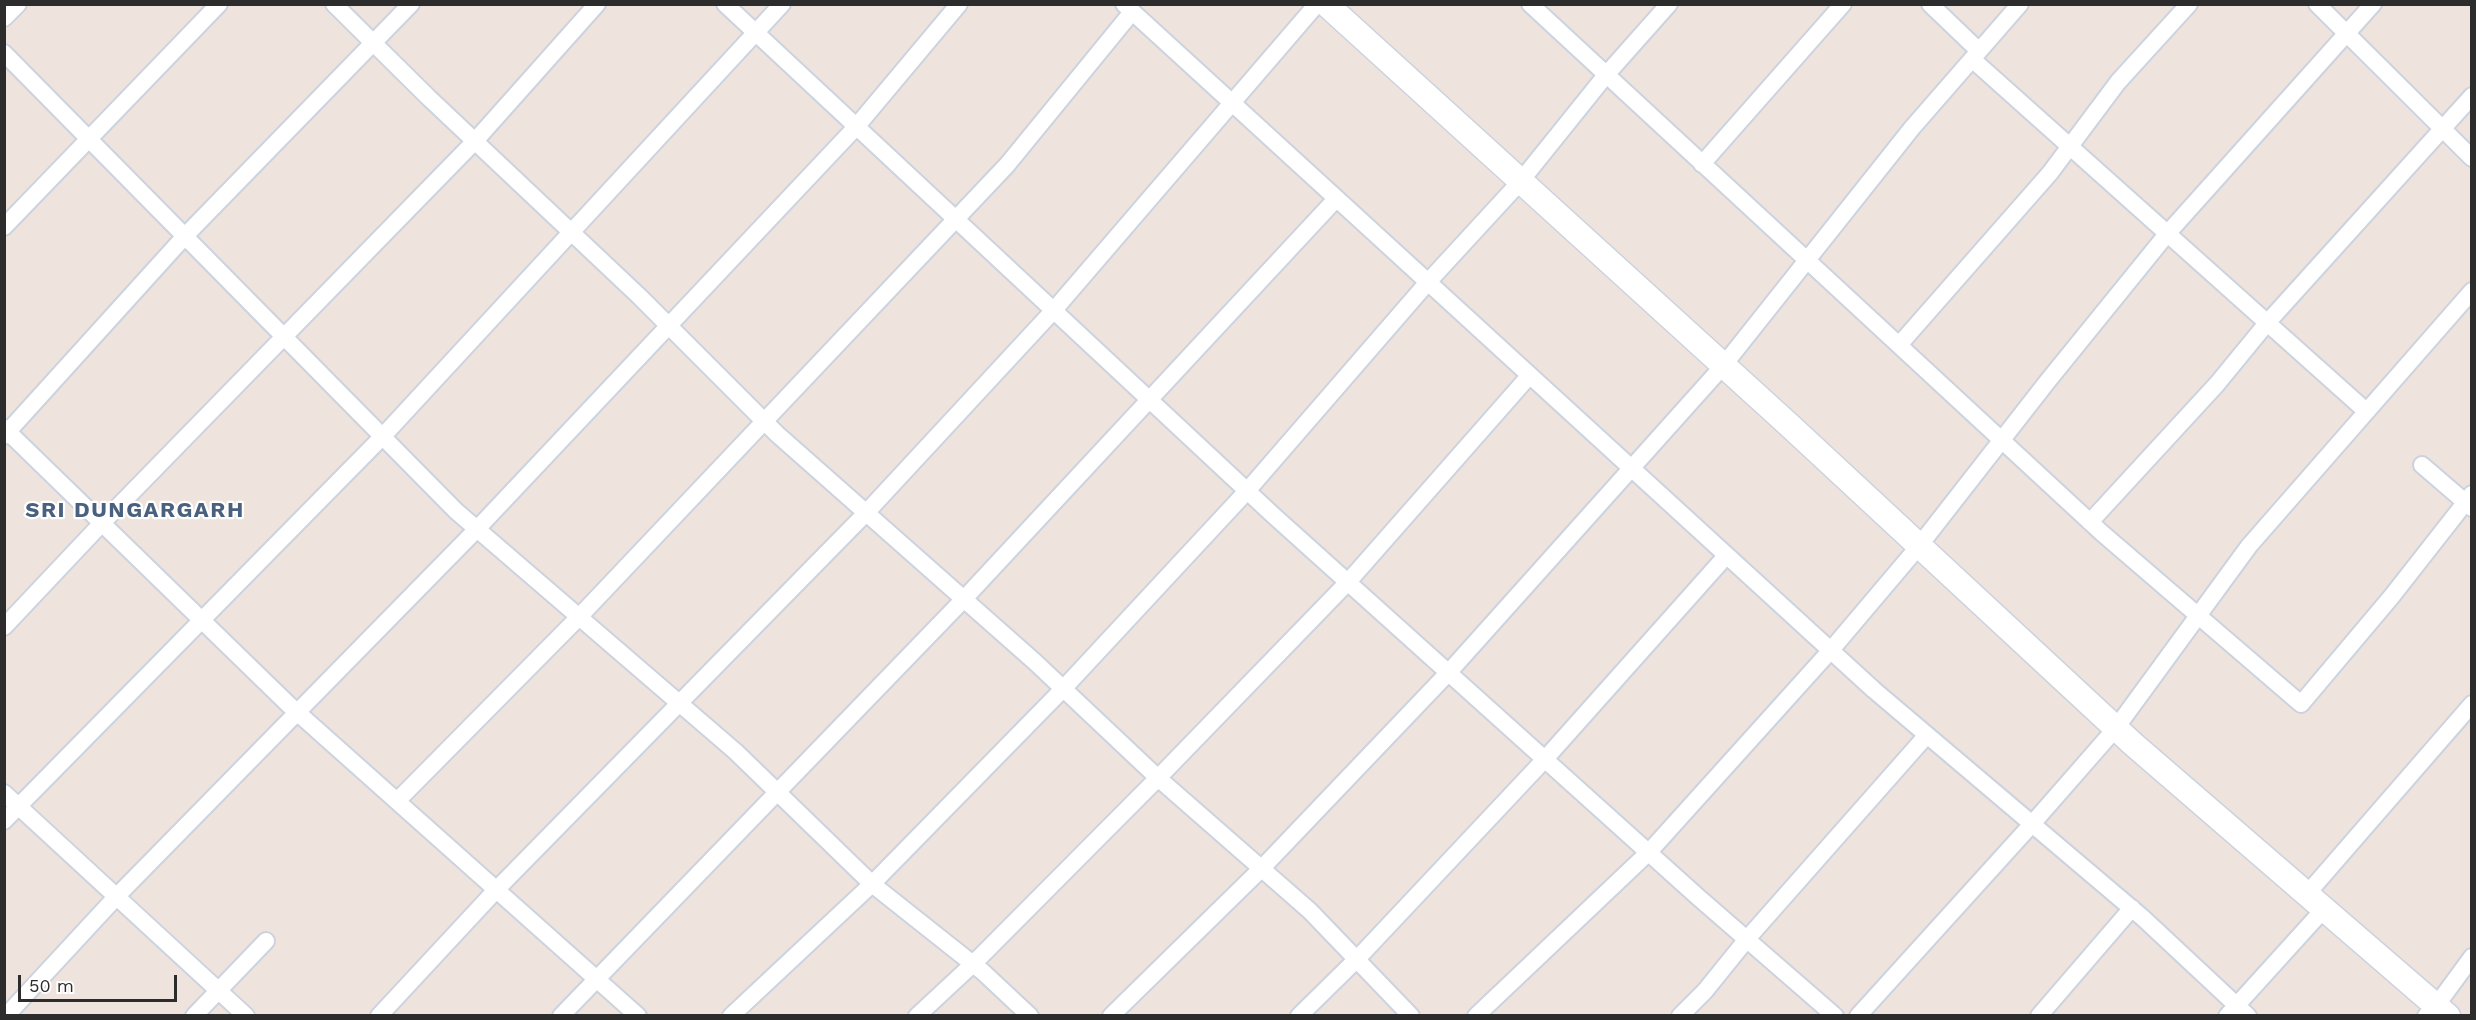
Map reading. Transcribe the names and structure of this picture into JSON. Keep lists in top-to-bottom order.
{
  "districts": ["SRI DUNGARGARH"],
  "scale_bar": "50 m"
}
